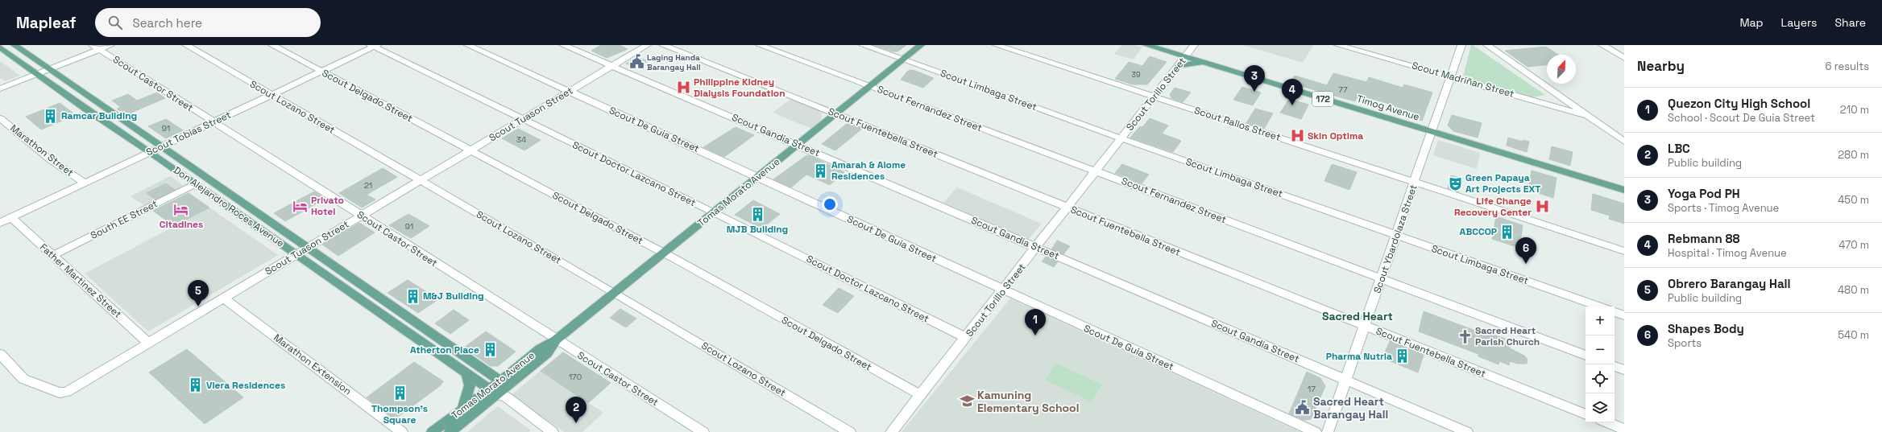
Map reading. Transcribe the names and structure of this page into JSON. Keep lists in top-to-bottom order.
{
  "streets": {
    "main road": [
      "172",
      "Timog Avenue",
      "Tomas Morato Avenue",
      "Don Alejandro Roces Avenue"
    ],
    "street": [
      "Scout Madriñan Street",
      "Scout Castor Street",
      "Scout Limbaga Street",
      "Scout Torillo Street",
      "Scout Delgado Street",
      "Scout Lozano Street",
      "Scout Fernandez Street",
      "Scout Tuason Street",
      "Scout Rallos Street",
      "Scout De Guia Street",
      "Scout Fuentebella Street",
      "Scout Tobias Street",
      "Scout Gandia Street",
      "Marathon Street",
      "Scout Doctor Lazcano Street",
      "South EE Street",
      "Scout Ybardolaza Street",
      "Father Martinez Street",
      "Marathon Extension"
    ]
  },
  "crossings": [
    ["Scout Madriñan Street", "Scout Ybardolaza Street"],
    ["Scout Castor Street", "Scout Tuason Street"],
    ["Scout Castor Street", "Scout Tobias Street"],
    ["Scout Castor Street", "Tomas Morato Avenue"],
    ["Scout Limbaga Street", "Scout Torillo Street"],
    ["Scout Limbaga Street", "Tomas Morato Avenue"],
    ["Scout Limbaga Street", "Scout Ybardolaza Street"],
    ["Scout Torillo Street", "Scout Delgado Street"],
    ["Scout Torillo Street", "Timog Avenue"],
    ["Scout Torillo Street", "Scout Fernandez Street"],
    ["Scout Torillo Street", "Scout Rallos Street"],
    ["Scout Torillo Street", "Scout De Guia Street"],
    ["Scout Torillo Street", "Scout Fuentebella Street"],
    ["Scout Torillo Street", "Scout Gandia Street"],
    ["Scout Torillo Street", "Scout Doctor Lazcano Street"],
    ["Scout Delgado Street", "Scout Tuason Street"],
    ["Scout Delgado Street", "Scout Tobias Street"],
    ["Scout Delgado Street", "Tomas Morato Avenue"],
    ["Scout Lozano Street", "Scout Tuason Street"],
    ["Scout Lozano Street", "Scout Tobias Street"],
    ["Scout Lozano Street", "Tomas Morato Avenue"],
    ["Timog Avenue", "Scout Ybardolaza Street"],
    ["Scout Fernandez Street", "Tomas Morato Avenue"],
    ["Scout Fernandez Street", "Scout Ybardolaza Street"],
    ["Scout Tuason Street", "Scout De Guia Street"],
    ["Scout Tuason Street", "Scout Gandia Street"],
    ["Scout Tuason Street", "Scout Doctor Lazcano Street"],
    ["Scout Tuason Street", "Don Alejandro Roces Avenue"],
    ["Scout Tuason Street", "Father Martinez Street"],
    ["Scout Tuason Street", "Marathon Extension"],
    ["Scout Rallos Street", "Scout Ybardolaza Street"],
    ["Scout De Guia Street", "Tomas Morato Avenue"],
    ["Scout Fuentebella Street", "Tomas Morato Avenue"],
    ["Scout Fuentebella Street", "Scout Ybardolaza Street"],
    ["Scout Tobias Street", "Marathon Street"],
    ["Scout Tobias Street", "Scout Doctor Lazcano Street"],
    ["Scout Tobias Street", "Don Alejandro Roces Avenue"],
    ["Scout Tobias Street", "Father Martinez Street"],
    ["Scout Gandia Street", "Tomas Morato Avenue"],
    ["Scout Gandia Street", "Scout Ybardolaza Street"],
    ["Scout Doctor Lazcano Street", "Tomas Morato Avenue"],
    ["Tomas Morato Avenue", "Don Alejandro Roces Avenue"],
    ["Don Alejandro Roces Avenue", "South EE Street"],
    ["South EE Street", "Father Martinez Street"]
  ],
  "districts": ["Sacred Heart"],
  "places": {
    "public building": ["Laging Handa Barangay Hall", "Sacred Heart Barangay Hall"],
    "hospital": ["Philippine Kidney Dialysis Foundation", "Skin Optima", "Life Change Recovery Center"],
    "building": [
      "Ramcar Building",
      "Amarah & Aiome Residences",
      "MJB Building",
      "ABCCOP",
      "M&J Building",
      "Atherton Place",
      "Pharma Nutria",
      "Viera Residences",
      "Thompson's Square"
    ],
    "theatre": ["Green Papaya Art Projects EXT"],
    "hotel": ["Privato Hotel", "Citadines"],
    "church": ["Sacred Heart Parish Church"],
    "school or university": ["Kamuning Elementary School"]
  },
  "house_numbers": [
    "39",
    "77",
    "91",
    "34",
    "21",
    "91",
    "170",
    "17"
  ],
  "north": "top right",
  "page": {
    "header": "Mapleaf",
    "search": "Search here",
    "nav": ["Map", "Layers", "Share"],
    "heading": ["Nearby", "6 results"],
    "pins": [
      "3",
      "4",
      "6",
      "5",
      "1",
      "2"
    ],
    "list": [
      {
        "mark": "1",
        "name": "Quezon City High School",
        "note": "School · Scout De Guia Street",
        "value": "210 m"
      },
      {
        "mark": "2",
        "name": "LBC",
        "note": "Public building",
        "value": "280 m"
      },
      {
        "mark": "3",
        "name": "Yoga Pod PH",
        "note": "Sports · Timog Avenue",
        "value": "450 m"
      },
      {
        "mark": "4",
        "name": "Rebmann 88",
        "note": "Hospital · Timog Avenue",
        "value": "470 m"
      },
      {
        "mark": "5",
        "name": "Obrero Barangay Hall",
        "note": "Public building",
        "value": "480 m"
      },
      {
        "mark": "6",
        "name": "Shapes Body",
        "note": "Sports",
        "value": "540 m"
      }
    ],
    "map_buttons": ["+", "−"]
  }
}
